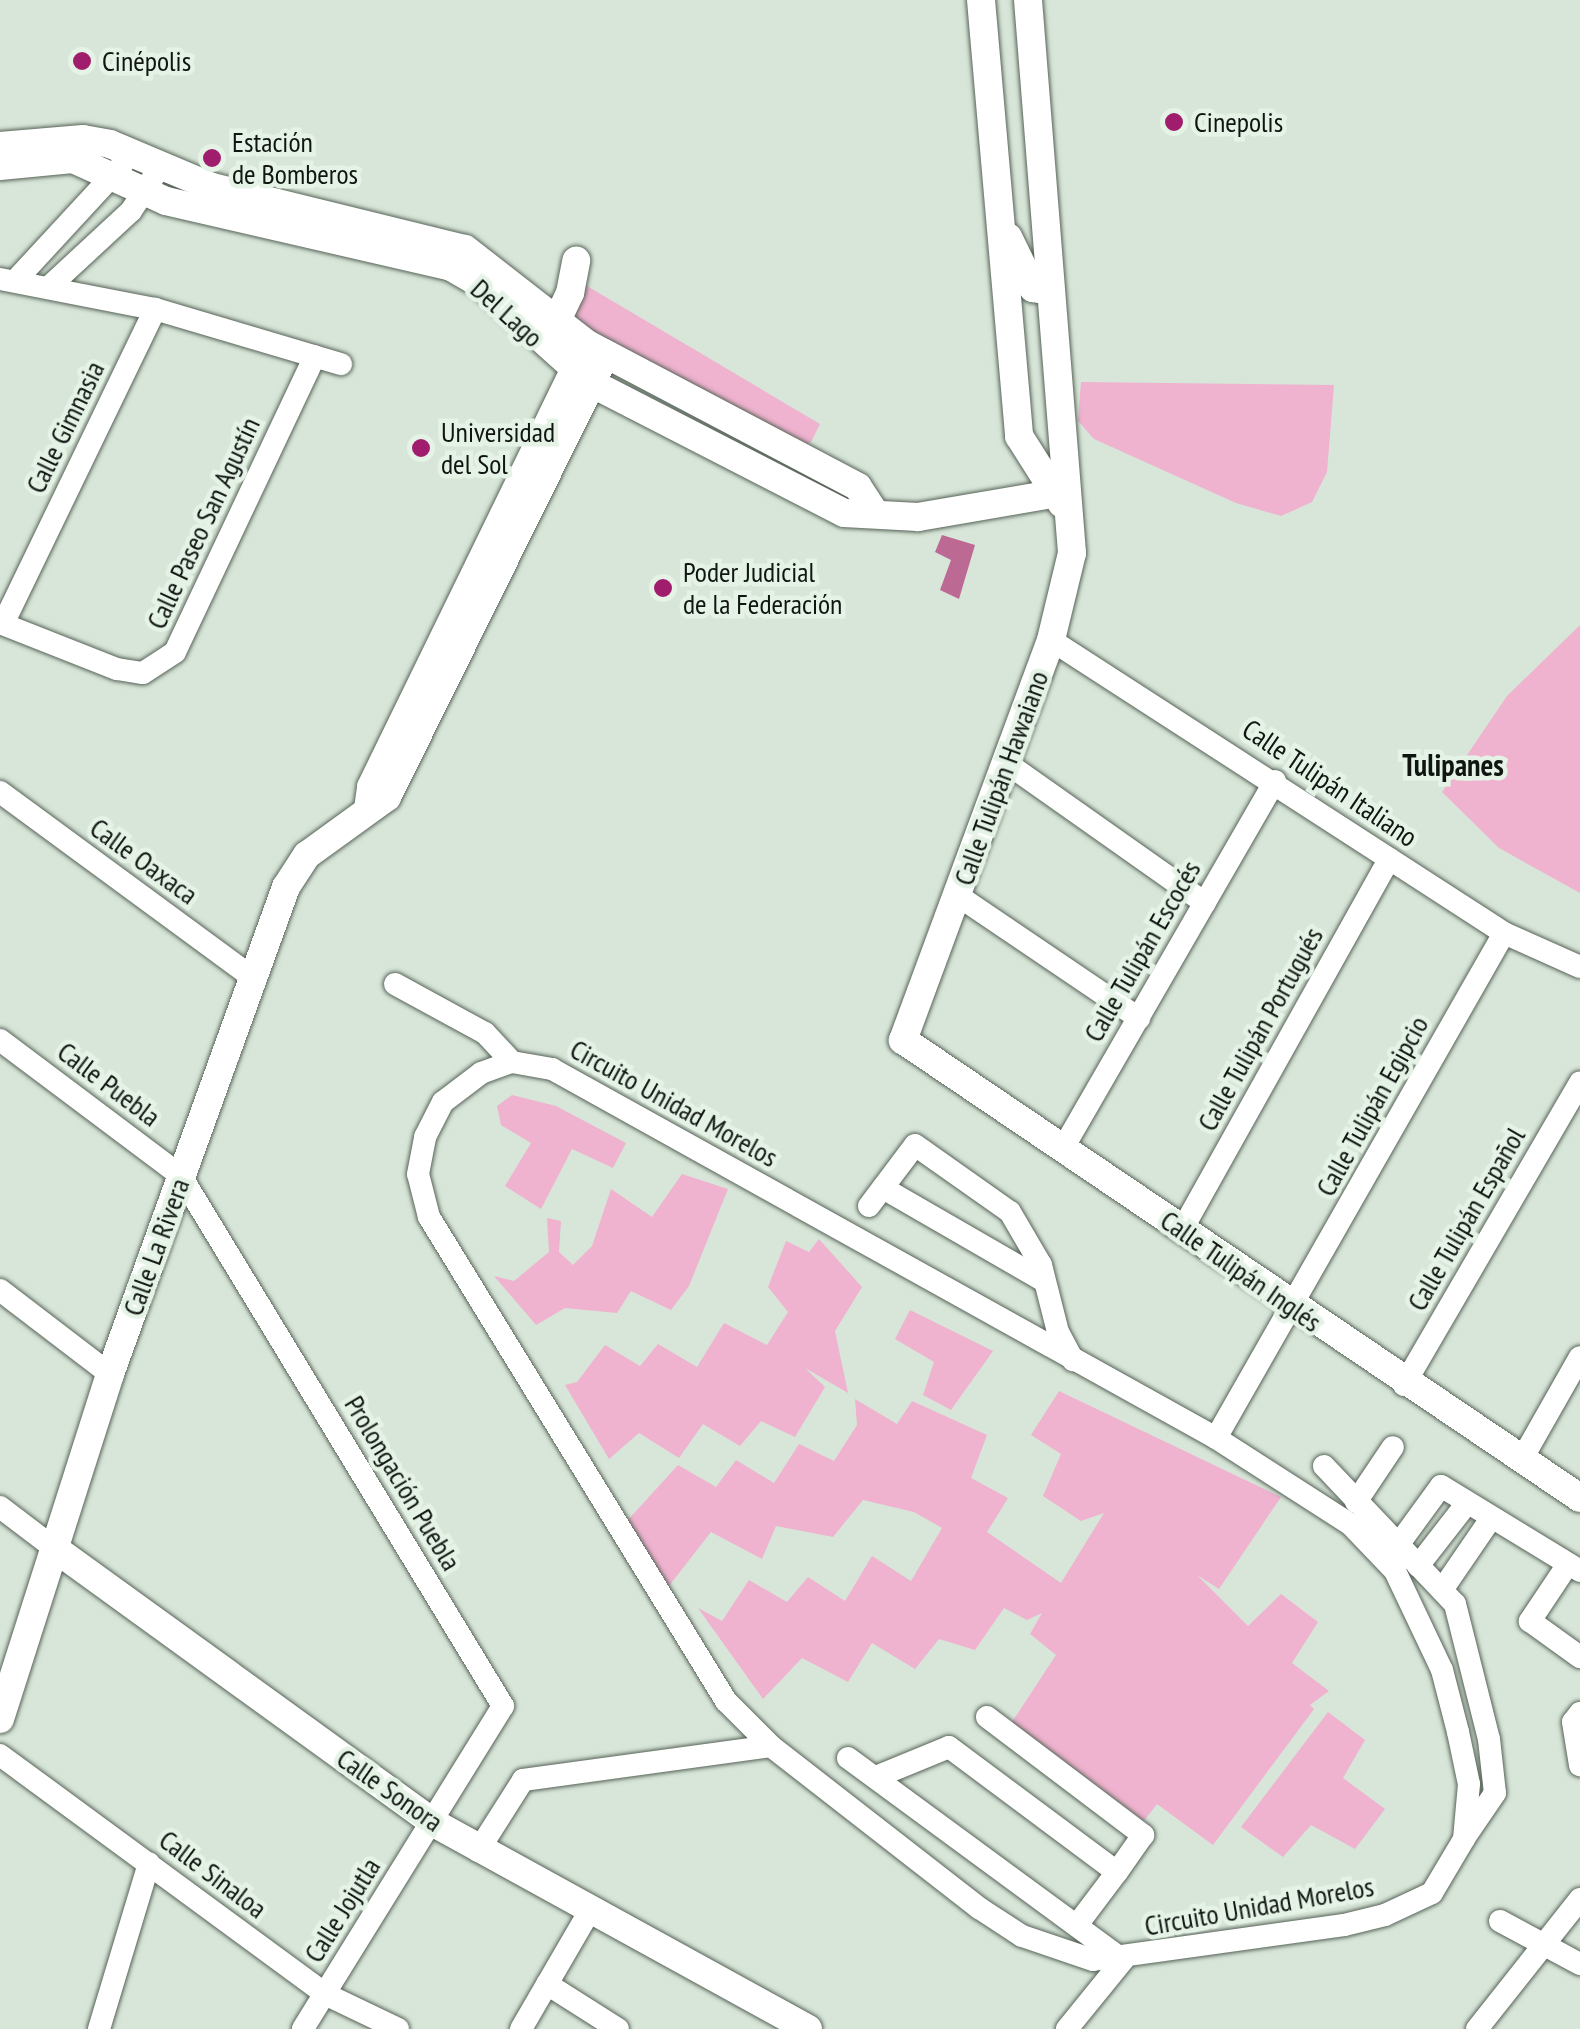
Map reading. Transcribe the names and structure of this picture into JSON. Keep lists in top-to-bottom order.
{
  "streets": {
    "street": [
      "Del Lago",
      "Calle Gimnasia",
      "Calle Paseo San Agustín",
      "Calle Tulipán Hawaiano",
      "Calle Tulipán Italiano",
      "Calle Oaxaca",
      "Calle Tulipán Escocés",
      "Calle Tulipán Portugués",
      "Calle Puebla",
      "Circuito Unidad Morelos",
      "Calle Tulipán Egipcio",
      "Calle Tulipán Español",
      "Calle La Rivera",
      "Calle Tulipán Inglés",
      "Prolongación Puebla",
      "Calle Sonora",
      "Calle Sinaloa",
      "Calle Jojutla"
    ]
  },
  "crossings": [
    ["Del Lago", "Calle Tulipán Hawaiano"],
    ["Del Lago", "Calle La Rivera"],
    ["Calle Gimnasia", "Calle Paseo San Agustín"],
    ["Calle Tulipán Hawaiano", "Calle Tulipán Italiano"],
    ["Calle Tulipán Hawaiano", "Calle Tulipán Inglés"],
    ["Calle Tulipán Italiano", "Calle Tulipán Escocés"],
    ["Calle Tulipán Italiano", "Calle Tulipán Portugués"],
    ["Calle Tulipán Italiano", "Calle Tulipán Egipcio"],
    ["Calle Oaxaca", "Calle La Rivera"],
    ["Calle Tulipán Escocés", "Calle Tulipán Inglés"],
    ["Calle Tulipán Portugués", "Calle Tulipán Inglés"],
    ["Calle Puebla", "Calle La Rivera"],
    ["Calle Puebla", "Prolongación Puebla"],
    ["Calle Tulipán Egipcio", "Calle Tulipán Inglés"],
    ["Calle Tulipán Español", "Calle Tulipán Inglés"],
    ["Calle La Rivera", "Prolongación Puebla"],
    ["Calle La Rivera", "Calle Sonora"],
    ["Prolongación Puebla", "Calle Sonora"],
    ["Prolongación Puebla", "Calle Jojutla"],
    ["Calle Sonora", "Calle Jojutla"],
    ["Calle Sinaloa", "Calle Jojutla"]
  ],
  "districts": ["Tulipanes"],
  "places": [
    "Cinépolis",
    "Cinepolis",
    "Estación de Bomberos",
    "Universidad del Sol",
    "Poder Judicial de la Federación"
  ]
}
